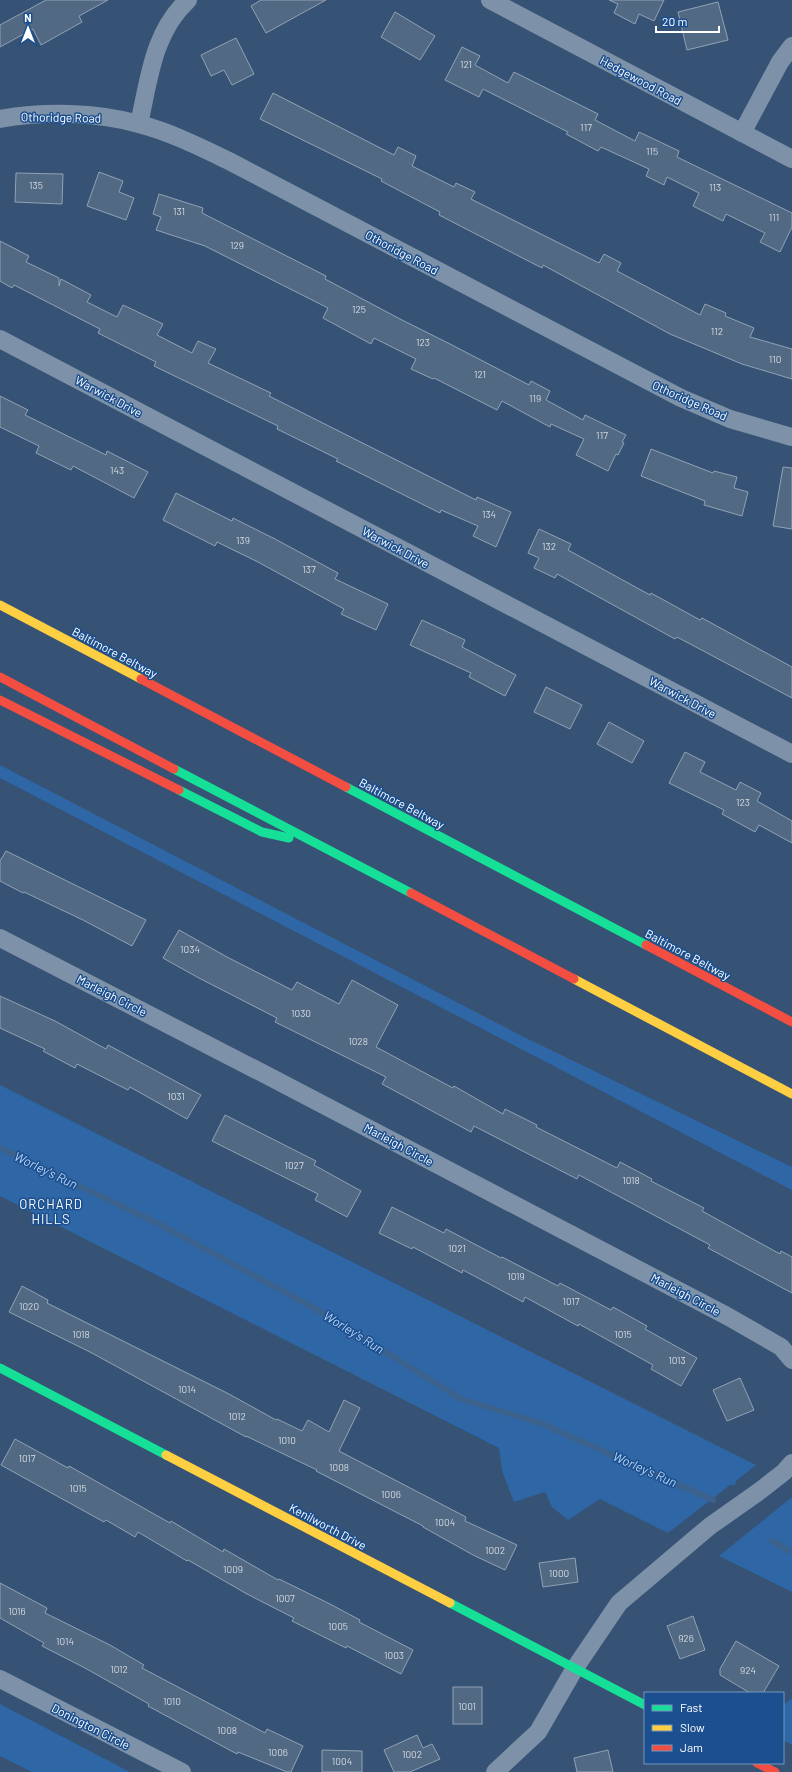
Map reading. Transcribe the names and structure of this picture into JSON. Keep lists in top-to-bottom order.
{
  "streets": {
    "main road": ["Baltimore Beltway", "Kenilworth Drive"],
    "street": [
      "Hedgewood Road",
      "Othoridge Road",
      "Warwick Drive",
      "Marleigh Circle",
      "Donington Circle"
    ]
  },
  "districts": ["ORCHARD HILLS"],
  "water": ["Worley's Run"],
  "house_numbers": [
    "121",
    "117",
    "115",
    "135",
    "113",
    "131",
    "111",
    "129",
    "125",
    "112",
    "123",
    "110",
    "121",
    "119",
    "117",
    "143",
    "134",
    "139",
    "132",
    "137",
    "123",
    "1034",
    "1030",
    "1028",
    "1031",
    "1027",
    "1018",
    "1021",
    "1019",
    "1017",
    "1020",
    "1018",
    "1015",
    "1013",
    "1014",
    "1012",
    "1010",
    "1017",
    "1008",
    "1015",
    "1006",
    "1004",
    "1002",
    "1009",
    "1000",
    "1007",
    "1016",
    "1005",
    "926",
    "1014",
    "1003",
    "1012",
    "924",
    "1010",
    "1001",
    "1008",
    "1006",
    "1002",
    "1004"
  ],
  "legend": ["Fast", "Slow", "Jam"],
  "scale_bar": "20 m",
  "north": "top"
}
